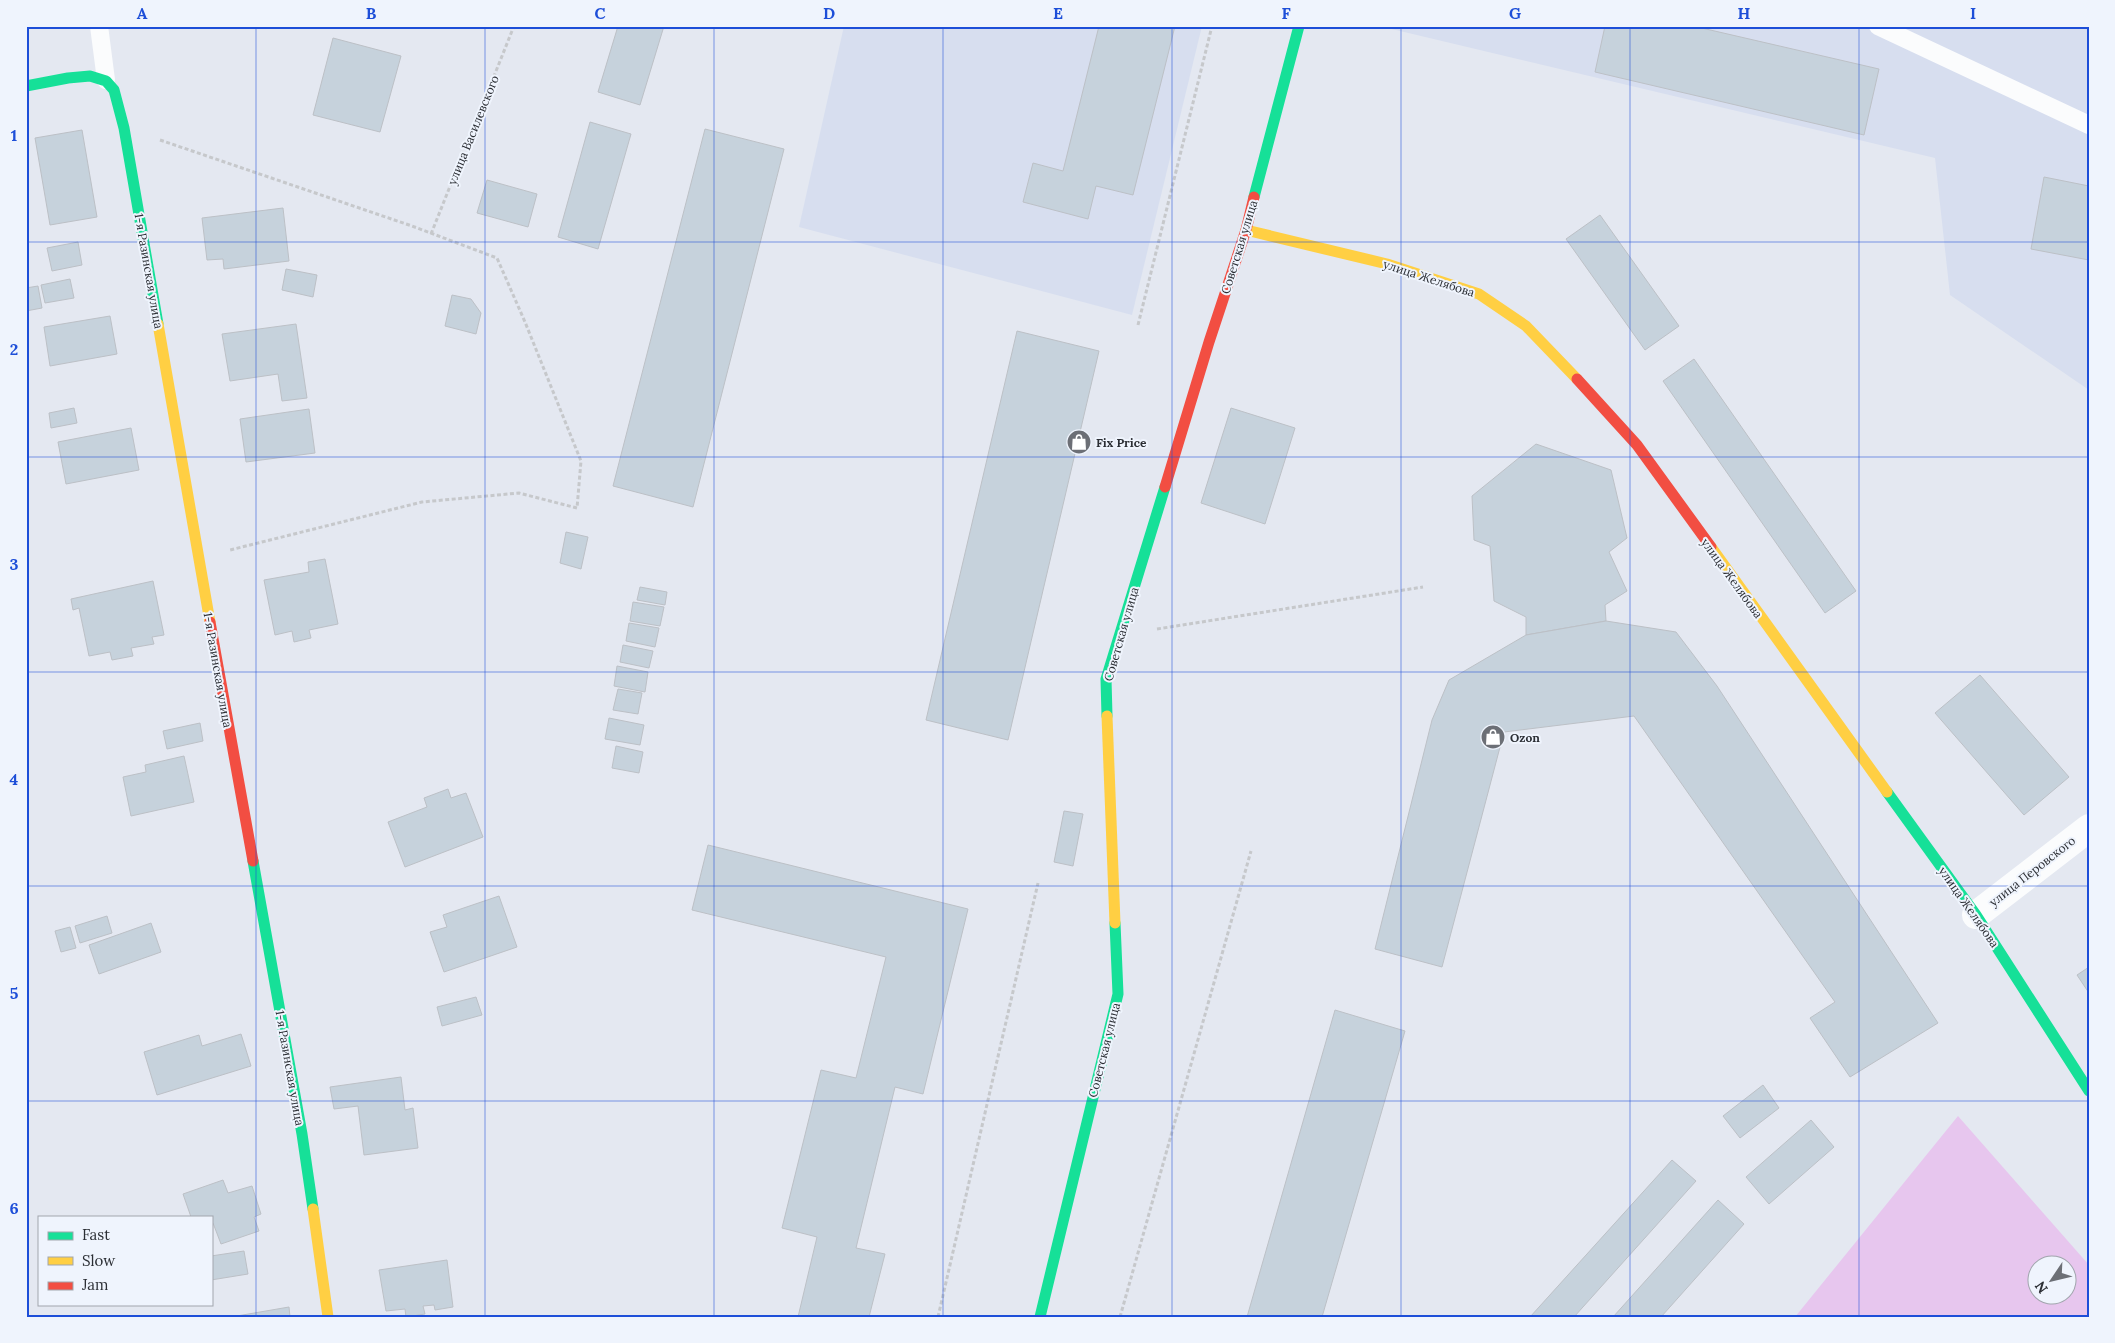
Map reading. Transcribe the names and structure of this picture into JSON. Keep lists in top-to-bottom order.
{
  "streets": {
    "street": [
      "Советская улица",
      "1-я Разинская улица",
      "улица Желябова",
      "улица Перовского"
    ],
    "path": ["улица Василевского"]
  },
  "crossings": [
    ["Советская улица", "улица Желябова"],
    ["улица Желябова", "улица Перовского"]
  ],
  "places": {
    "shop": ["Fix Price", "Ozon"]
  },
  "legend": ["Fast", "Slow", "Jam"],
  "north": "bottom left",
  "grid": {
    "columns": [
      "A",
      "B",
      "C",
      "D",
      "E",
      "F",
      "G",
      "H",
      "I"
    ],
    "rows": [
      "1",
      "2",
      "3",
      "4",
      "5",
      "6"
    ]
  }
}
